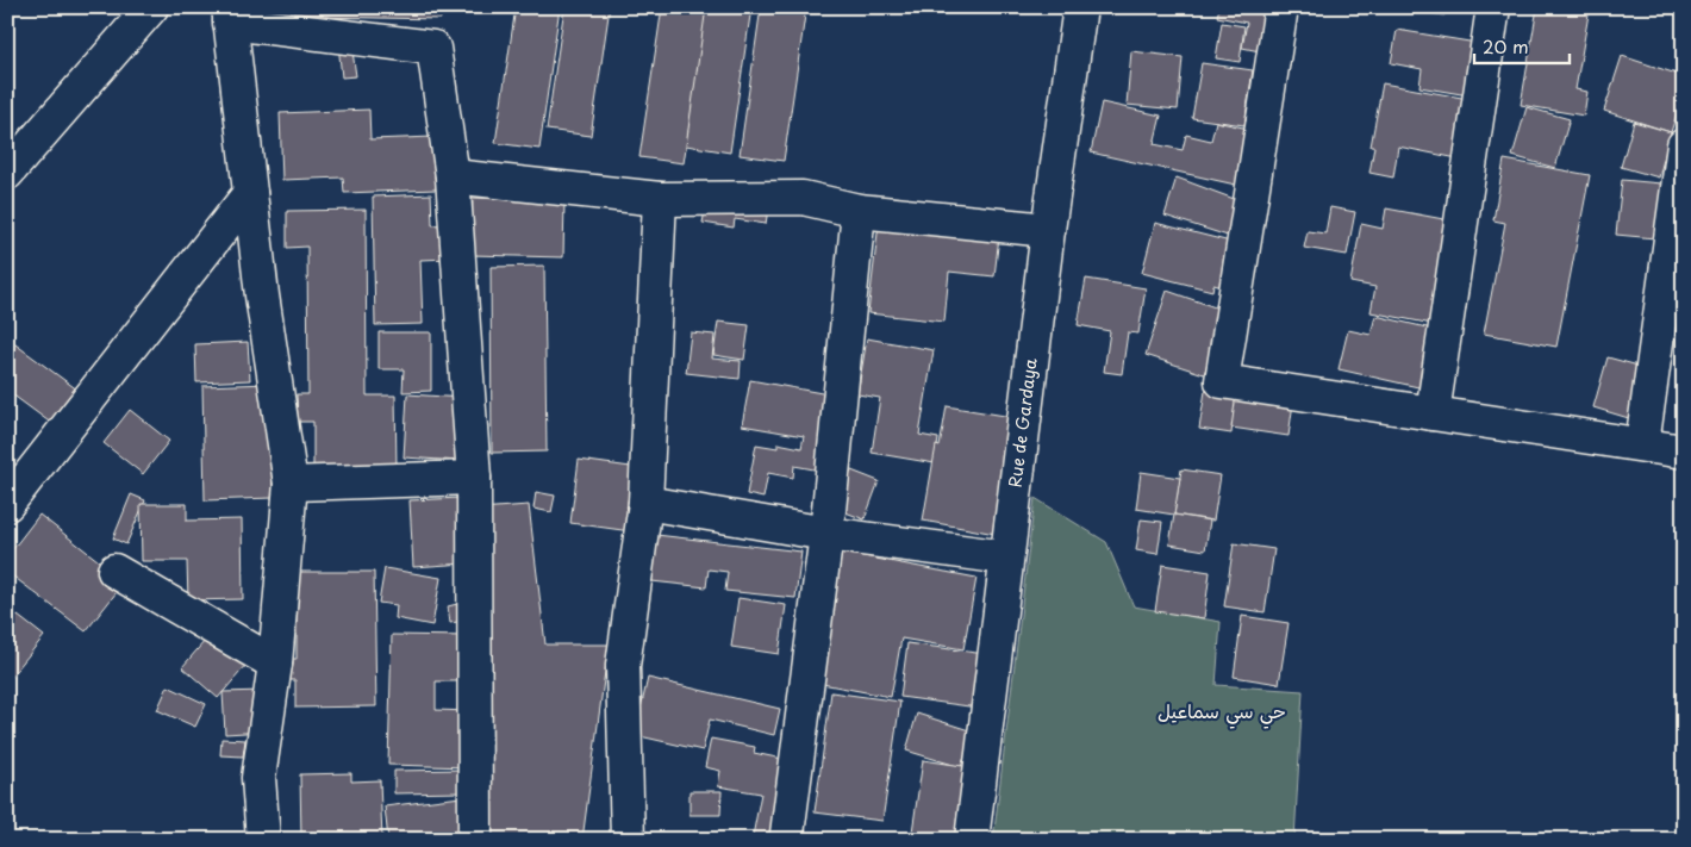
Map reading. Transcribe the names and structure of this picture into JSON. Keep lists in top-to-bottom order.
{
  "streets": {
    "street": ["Rue de Gardaya"]
  },
  "districts": ["حي سي سماعيل"],
  "scale_bar": "20 m"
}
